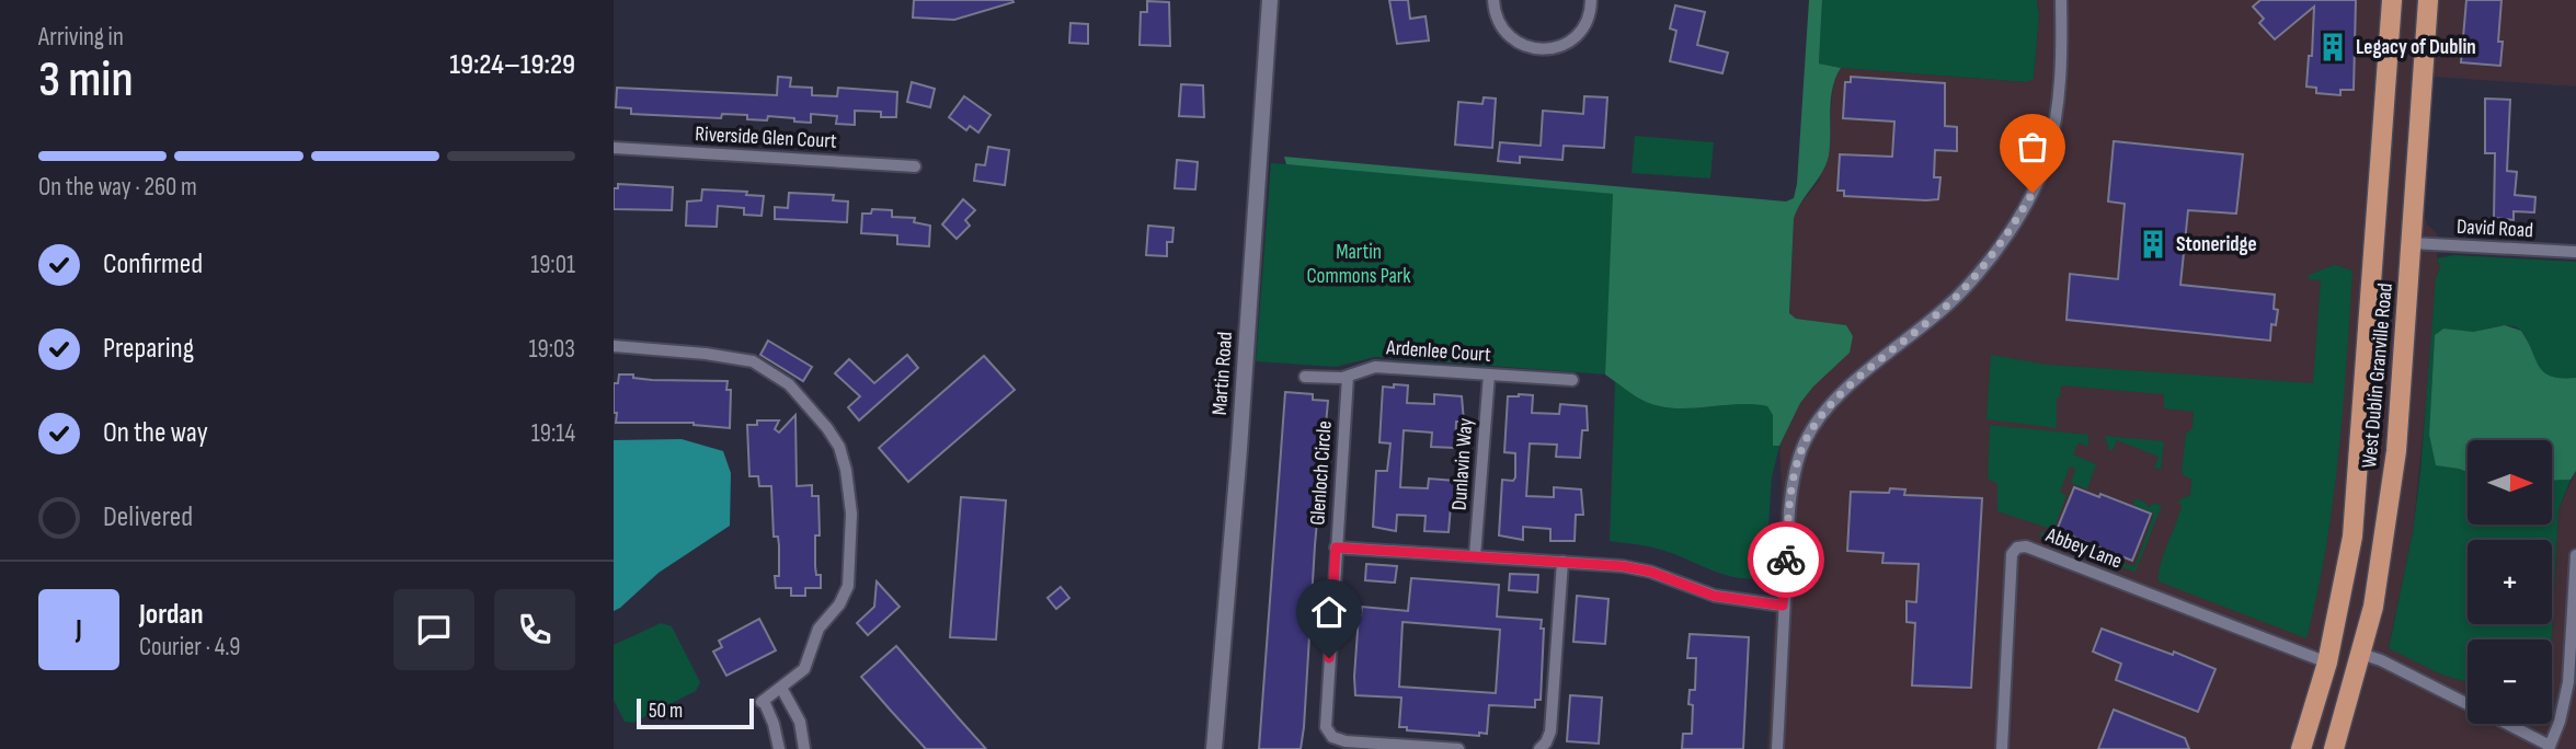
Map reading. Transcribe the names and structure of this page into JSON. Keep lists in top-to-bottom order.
{
  "streets": {
    "main road": ["West Dublin Granville Road"],
    "street": [
      "Riverside Glen Court",
      "David Road",
      "Ardenlee Court",
      "Martin Road",
      "Dunlavin Way",
      "Glenloch Circle",
      "Abbey Lane"
    ]
  },
  "crossings": [
    ["David Road", "West Dublin Granville Road"],
    ["Ardenlee Court", "Dunlavin Way"],
    ["Ardenlee Court", "Glenloch Circle"],
    ["West Dublin Granville Road", "Abbey Lane"]
  ],
  "parks": ["Martin Commons Park"],
  "places": {
    "building": ["Legacy of Dublin", "Stoneridge"]
  },
  "scale_bar": "50 m",
  "north": "right",
  "page": {
    "heading": ["3 min", "Arriving in", "19:24–19:29"],
    "panel": ["Jordan", "Courier · 4.9"],
    "bar": "On the way · 260 m",
    "list": [
      ["Confirmed", "19:01"],
      ["Preparing", "19:03"],
      ["On the way", "19:14"],
      "Delivered"
    ],
    "map_buttons": ["+", "−"],
    "round": "J",
    "scale": "50 m"
  }
}
